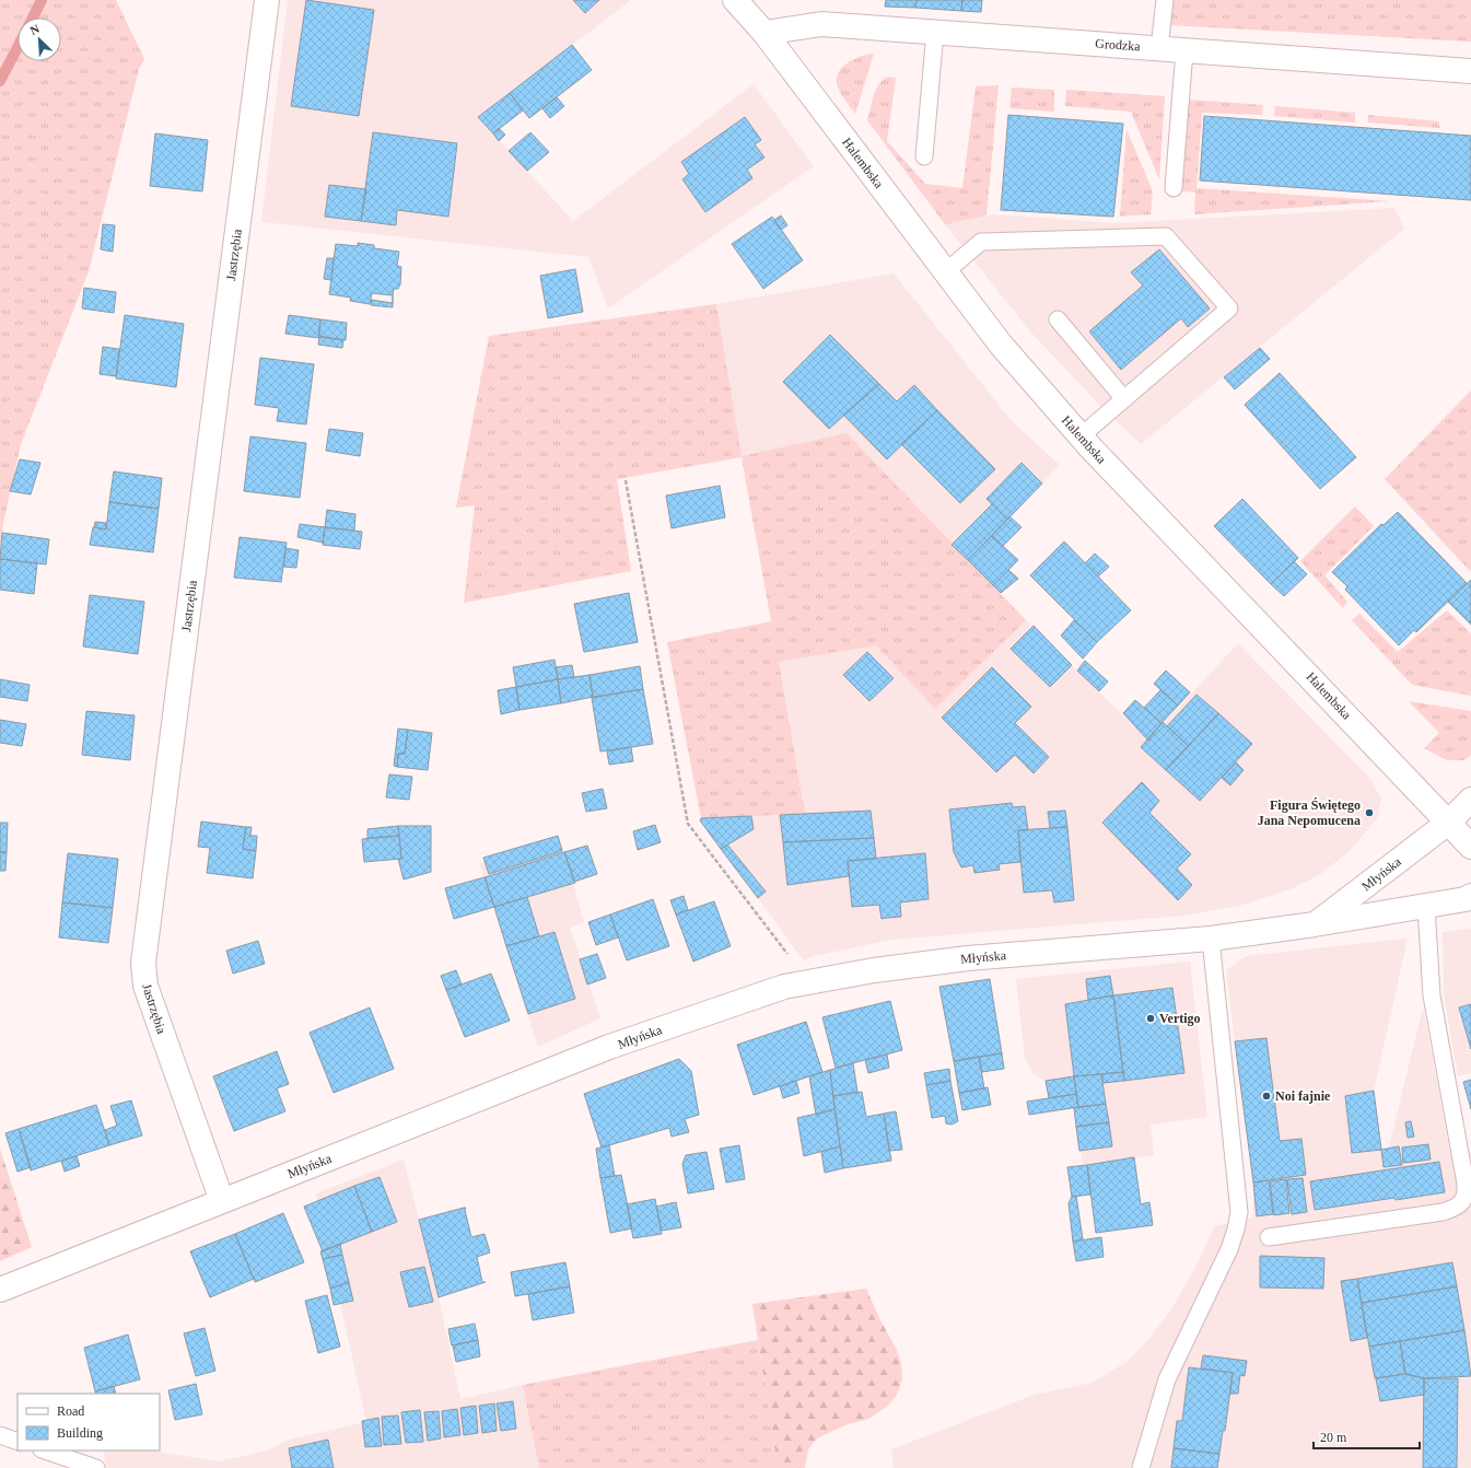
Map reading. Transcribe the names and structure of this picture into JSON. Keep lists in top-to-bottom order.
{
  "streets": {
    "street": [
      "Grodzka",
      "Halembska",
      "Jastrzębia",
      "Młyńska"
    ]
  },
  "crossings": [
    ["Grodzka", "Halembska"],
    ["Halembska", "Młyńska"],
    ["Jastrzębia", "Młyńska"]
  ],
  "places": ["Figura Świętego Jana Nepomucena", "Vertigo", "Noi fajnie"],
  "legend": ["Road", "Building"],
  "scale_bar": "20 m",
  "north": "top left"
}
